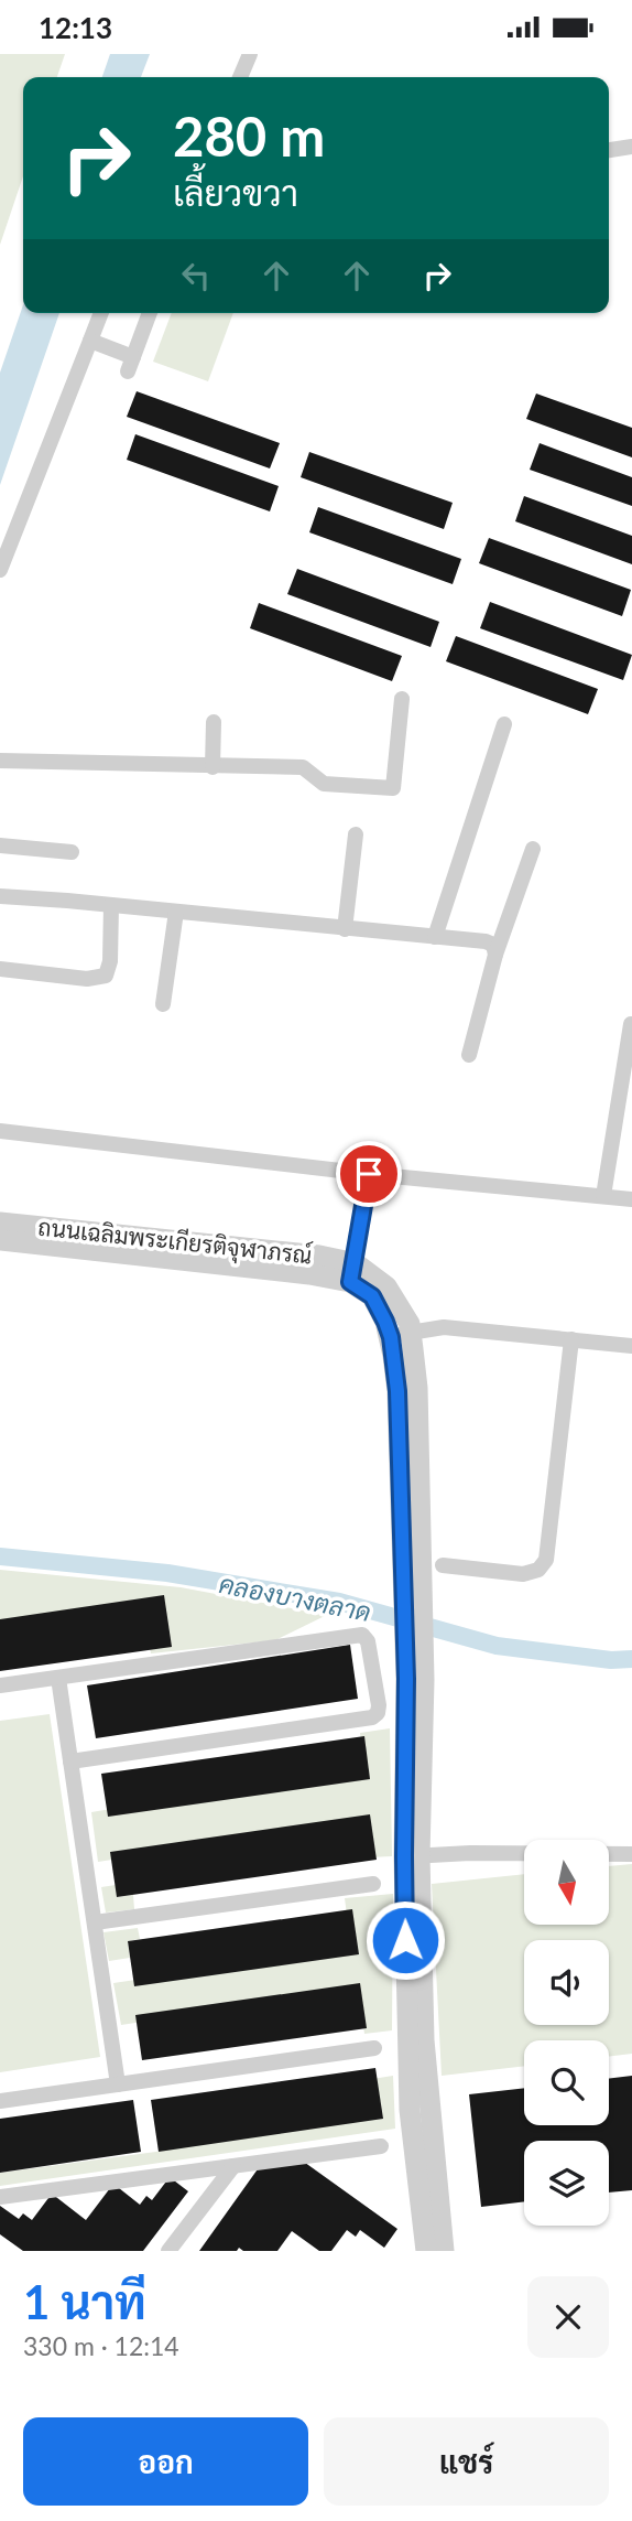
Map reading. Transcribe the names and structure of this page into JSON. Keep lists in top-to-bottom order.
{
  "streets": {
    "street": ["ถนนเฉลิมพระเกียรติจุฬาภรณ์"]
  },
  "water": ["คลองบางตลาด"],
  "north": "bottom",
  "page": {
    "status": "12:13",
    "turn": ["280 m", "เลี้ยวขวา"],
    "heading": ["1 นาที", "330 m · 12:14"],
    "buttons": ["ออก", "แชร์"]
  }
}
